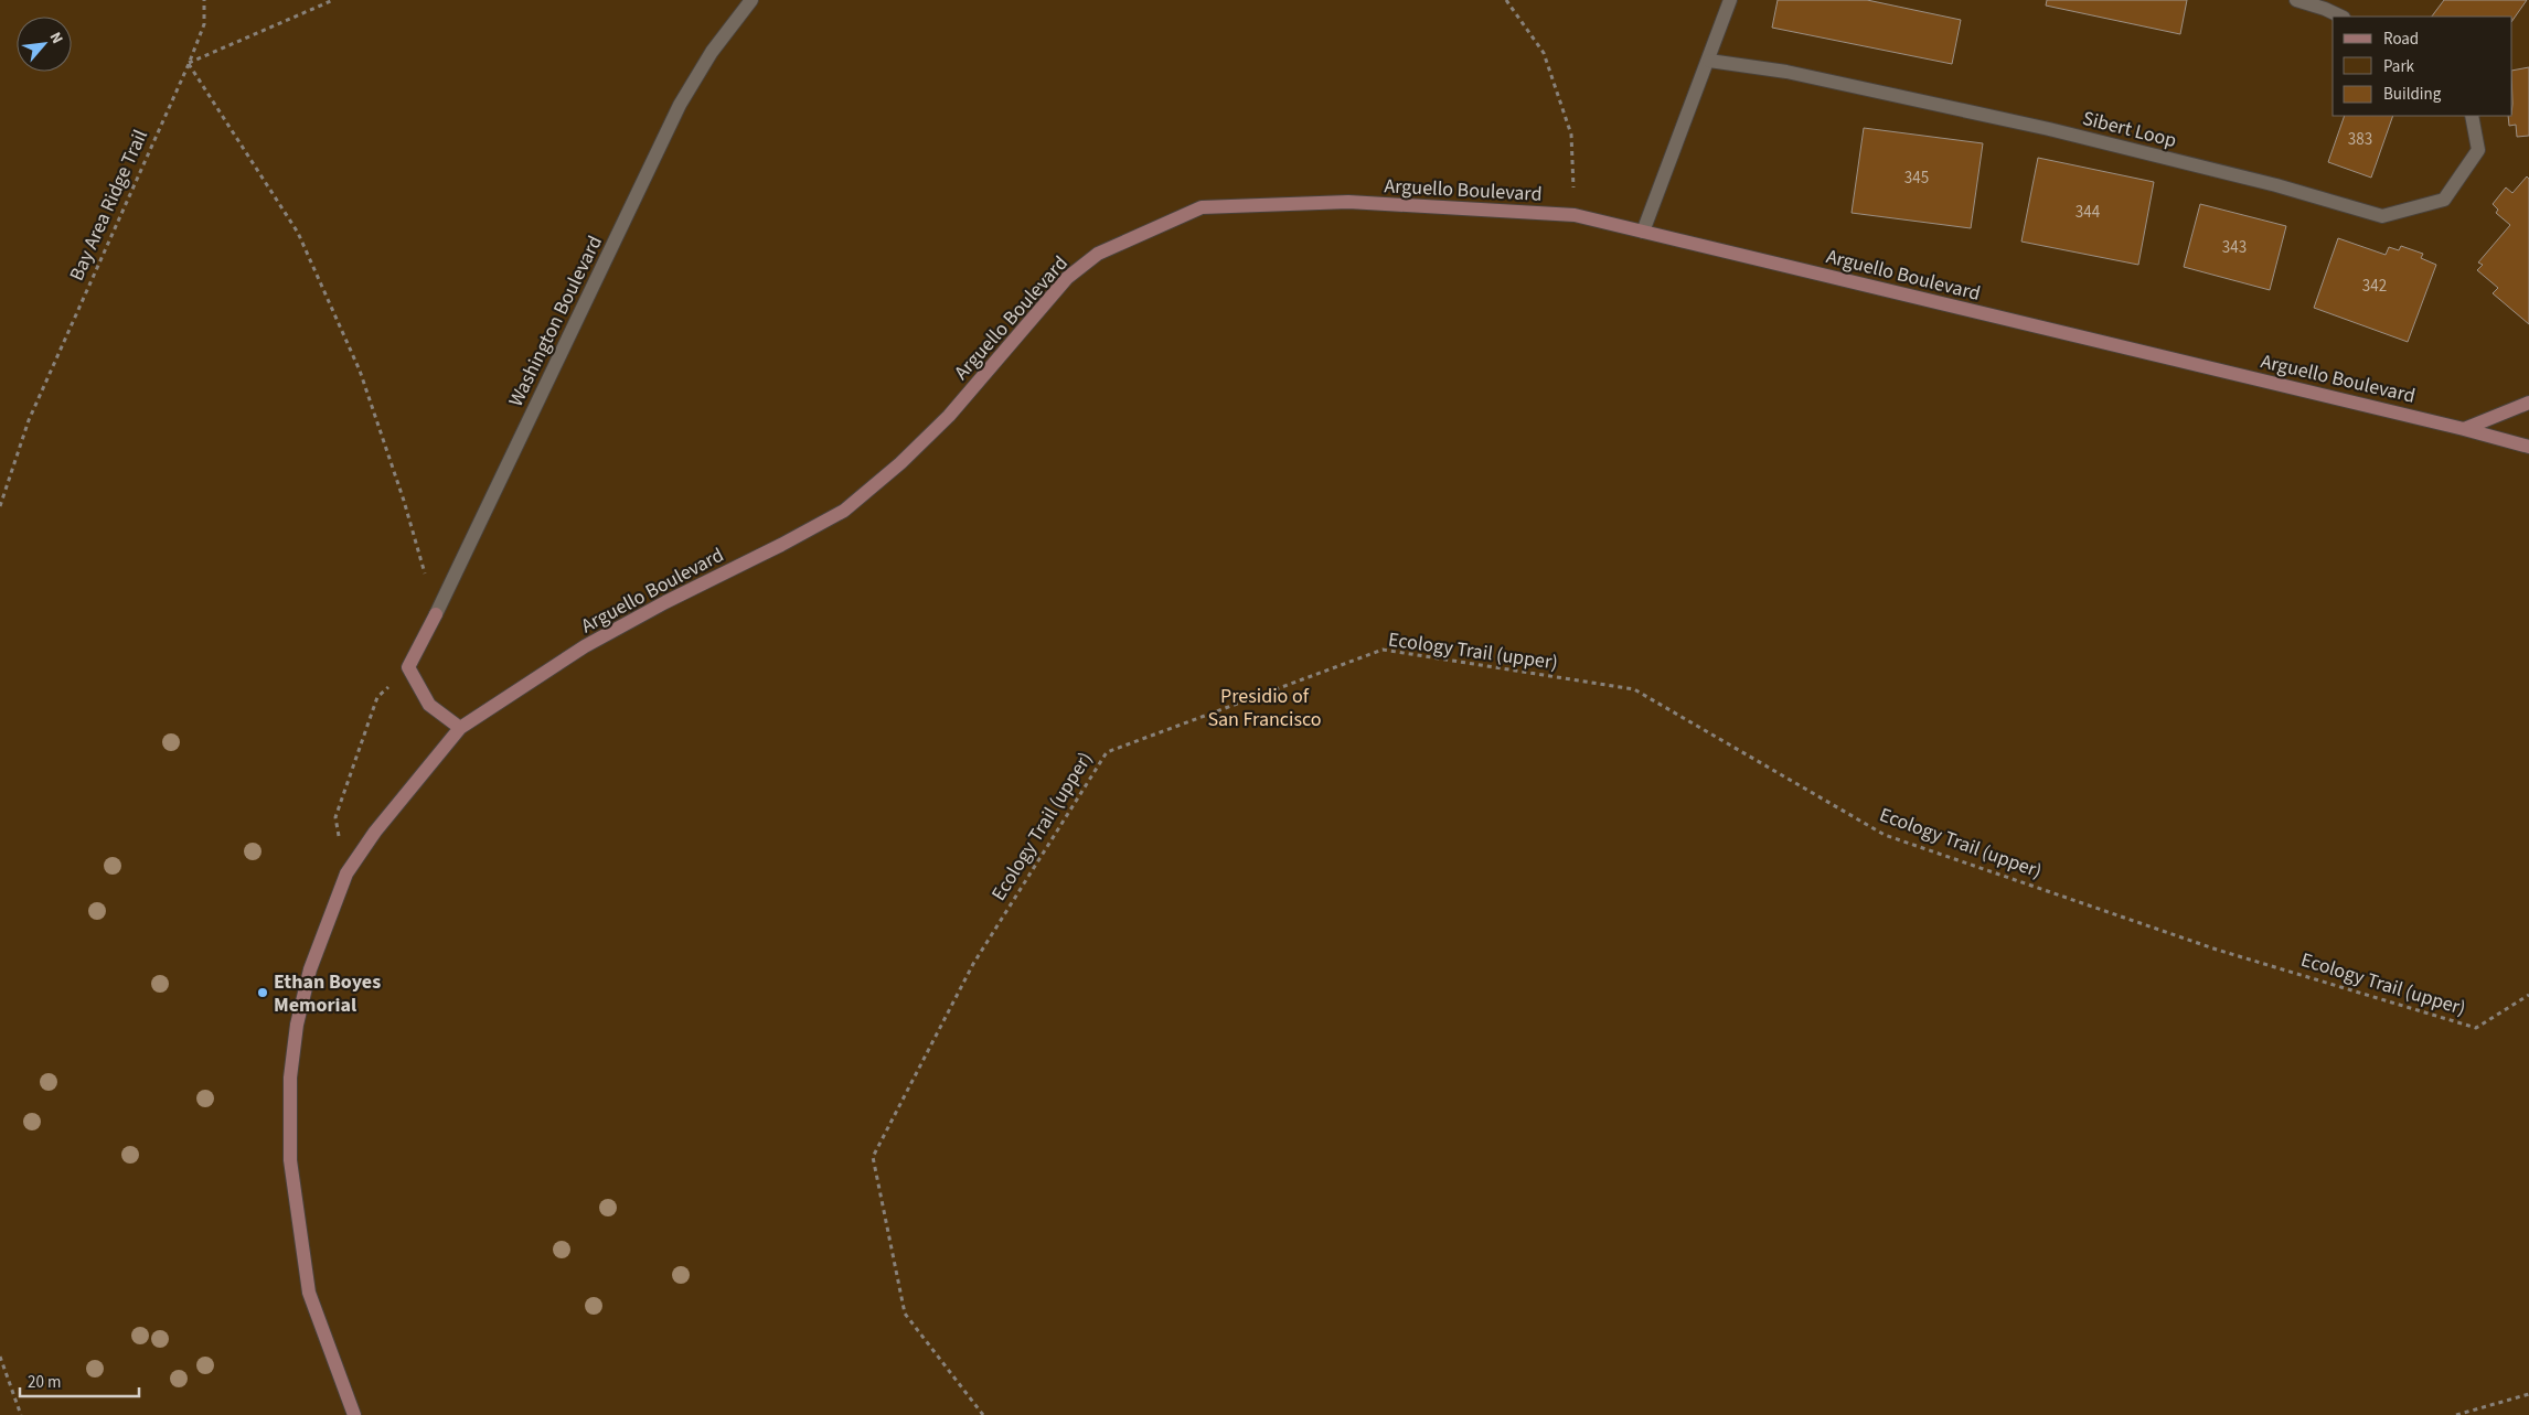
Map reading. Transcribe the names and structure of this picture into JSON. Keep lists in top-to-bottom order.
{
  "streets": {
    "street": ["Sibert Loop", "Arguello Boulevard", "Washington Boulevard"],
    "path": ["Bay Area Ridge Trail", "Ecology Trail (upper)"]
  },
  "parks": ["Presidio of San Francisco"],
  "places": ["Ethan Boyes Memorial"],
  "house_numbers": [
    "383",
    "345",
    "344",
    "343",
    "342"
  ],
  "legend": ["Road", "Park", "Building"],
  "scale_bar": "20 m",
  "north": "top right"
}
